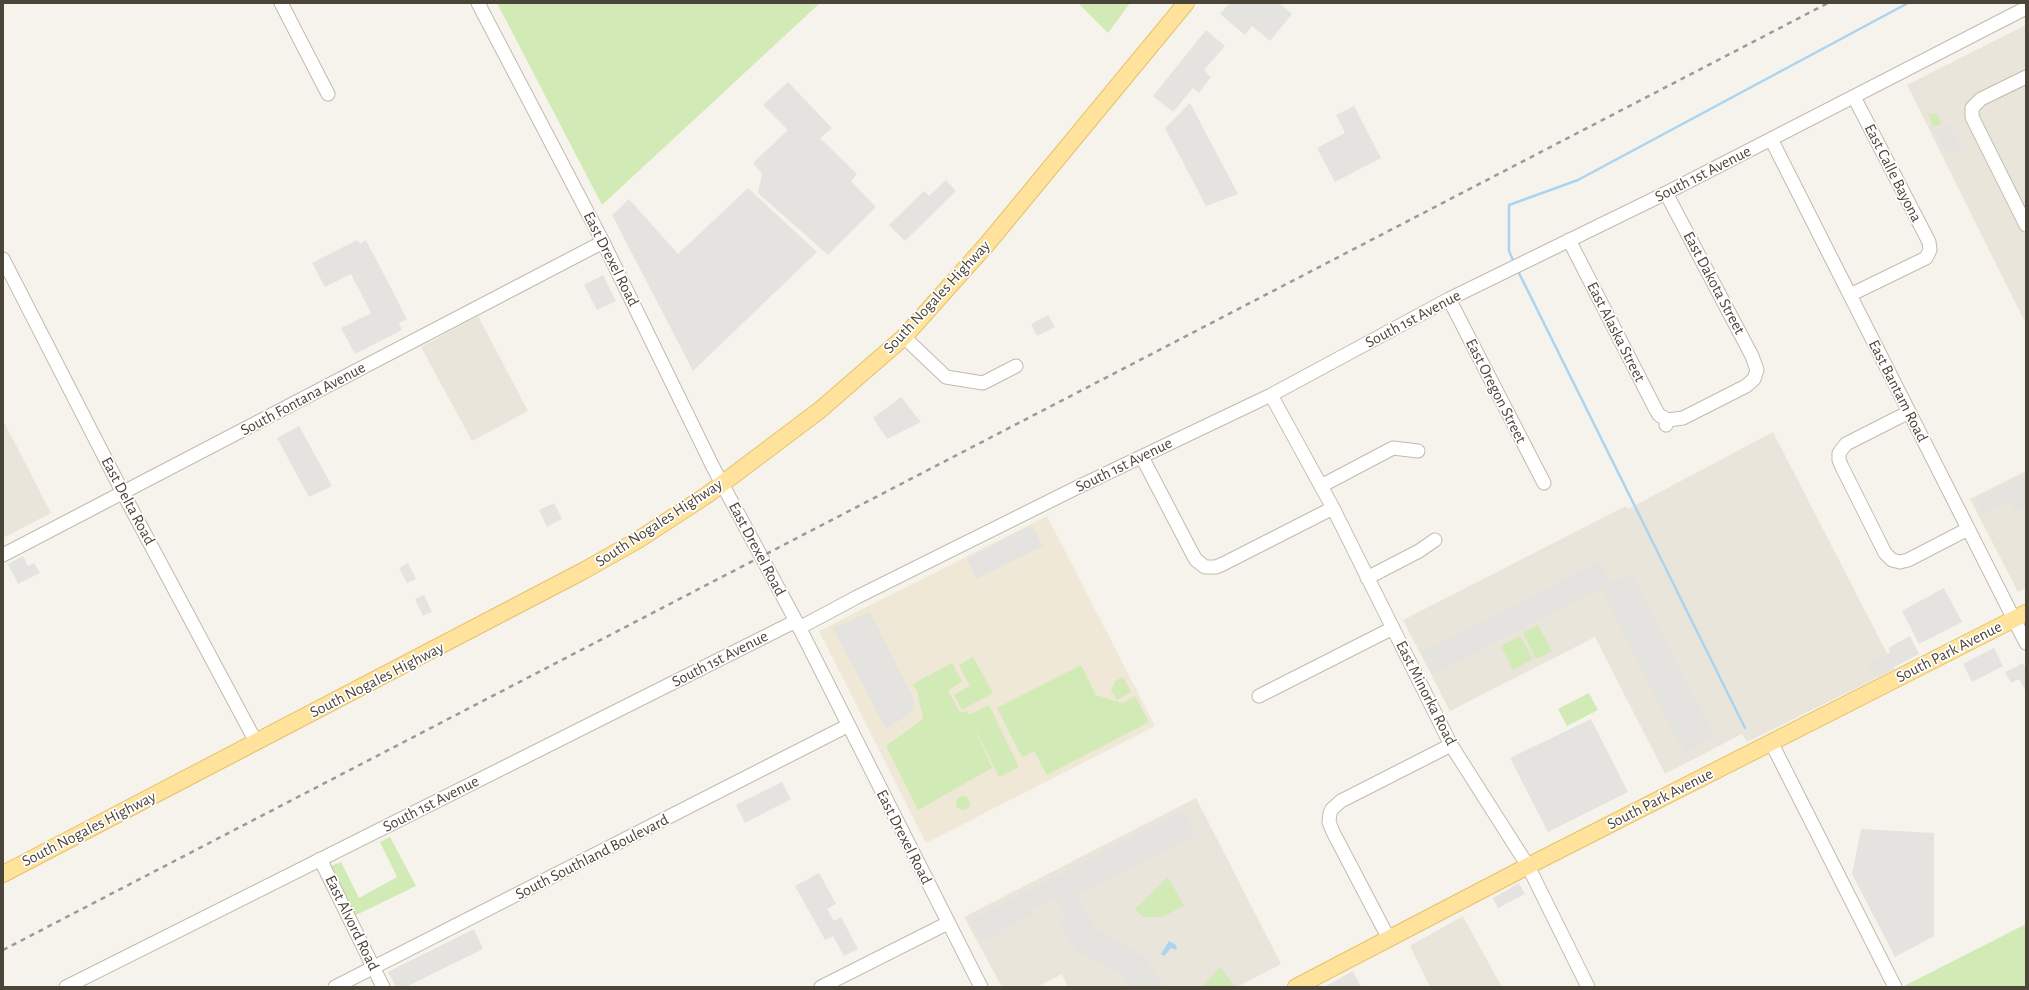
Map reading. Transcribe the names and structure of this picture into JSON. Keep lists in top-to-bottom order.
{
  "streets": {
    "main road": ["South Nogales Highway", "South Park Avenue"],
    "street": [
      "East Calle Bayona",
      "South 1st Avenue",
      "East Drexel Road",
      "East Dakota Street",
      "East Alaska Street",
      "East Oregon Street",
      "East Bantam Road",
      "South Fontana Avenue",
      "East Delta Road",
      "East Minorka Road",
      "South Southland Boulevard",
      "East Alvord Road"
    ]
  },
  "crossings": [
    ["East Calle Bayona", "South 1st Avenue"],
    ["East Calle Bayona", "East Bantam Road"],
    ["South 1st Avenue", "East Drexel Road"],
    ["South 1st Avenue", "East Dakota Street"],
    ["South 1st Avenue", "East Alaska Street"],
    ["South 1st Avenue", "East Oregon Street"],
    ["South 1st Avenue", "East Bantam Road"],
    ["South 1st Avenue", "East Minorka Road"],
    ["South 1st Avenue", "East Alvord Road"],
    ["East Drexel Road", "South Nogales Highway"],
    ["East Drexel Road", "South Fontana Avenue"],
    ["East Drexel Road", "South Southland Boulevard"],
    ["East Dakota Street", "East Alaska Street"],
    ["South Nogales Highway", "East Delta Road"],
    ["East Bantam Road", "South Park Avenue"],
    ["South Fontana Avenue", "East Delta Road"],
    ["South Park Avenue", "East Minorka Road"],
    ["South Southland Boulevard", "East Alvord Road"]
  ]
}
